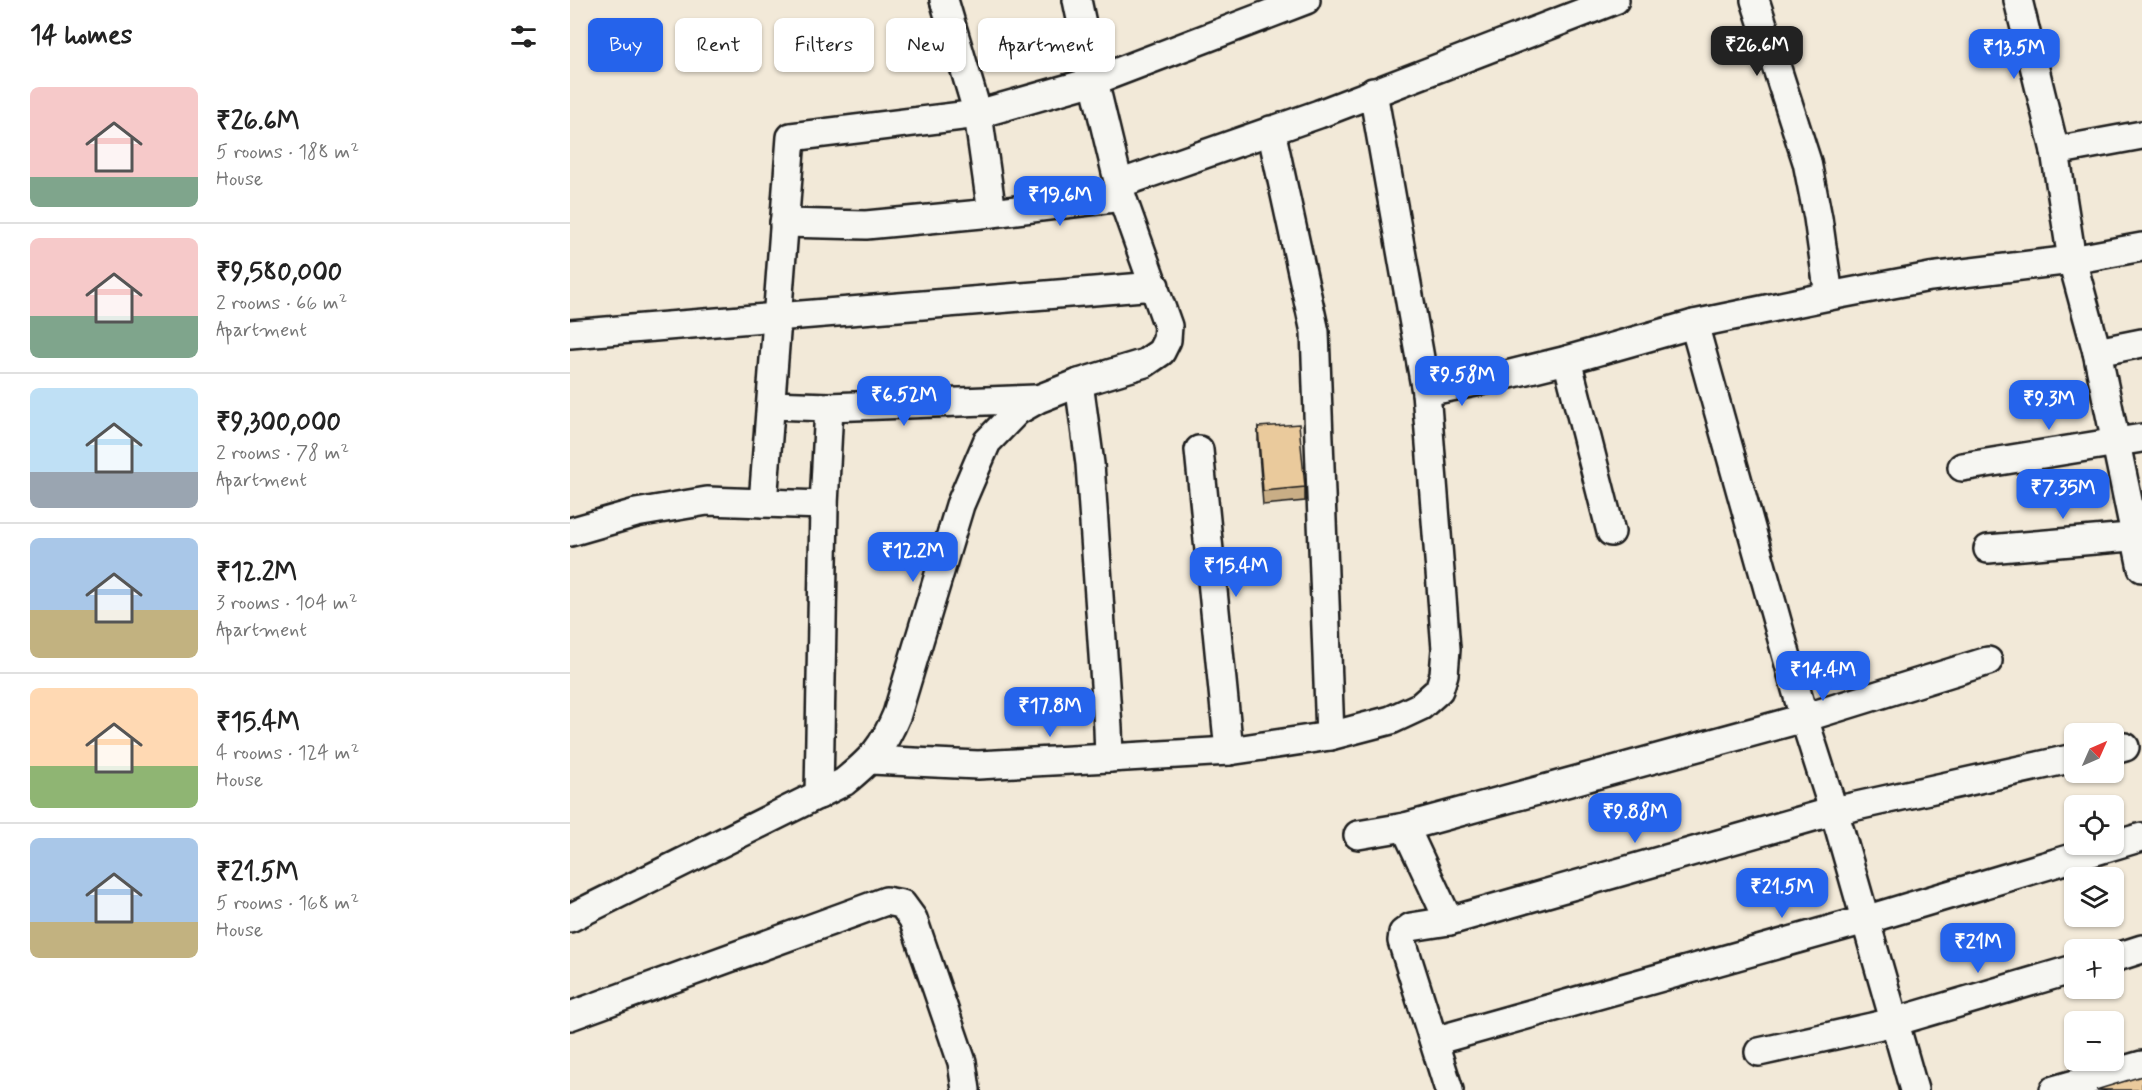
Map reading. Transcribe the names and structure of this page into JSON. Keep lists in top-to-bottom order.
{
  "north": "top right",
  "page": {
    "heading": "14 homes",
    "chip": [
      "Buy",
      "Rent",
      "Filters",
      "New",
      "Apartment"
    ],
    "price": [
      "₹26.6M",
      "₹13.5M",
      "₹19.6M",
      "₹9.58M",
      "₹6.52M",
      "₹9.3M",
      "₹7.35M",
      "₹12.2M",
      "₹15.4M",
      "₹14.4M",
      "₹17.8M",
      "₹9.88M",
      "₹21.5M",
      "₹21M"
    ],
    "list": [
      {
        "name": "₹26.6M",
        "note": "5 rooms · 188 m² · House"
      },
      {
        "name": "₹9,580,000",
        "note": "2 rooms · 66 m² · Apartment"
      },
      {
        "name": "₹9,300,000",
        "note": "2 rooms · 78 m² · Apartment"
      },
      {
        "name": "₹12.2M",
        "note": "3 rooms · 104 m² · Apartment"
      },
      {
        "name": "₹15.4M",
        "note": "4 rooms · 124 m² · House"
      },
      {
        "name": "₹21.5M",
        "note": "5 rooms · 168 m² · House"
      }
    ],
    "map_buttons": ["+", "−"]
  }
}
